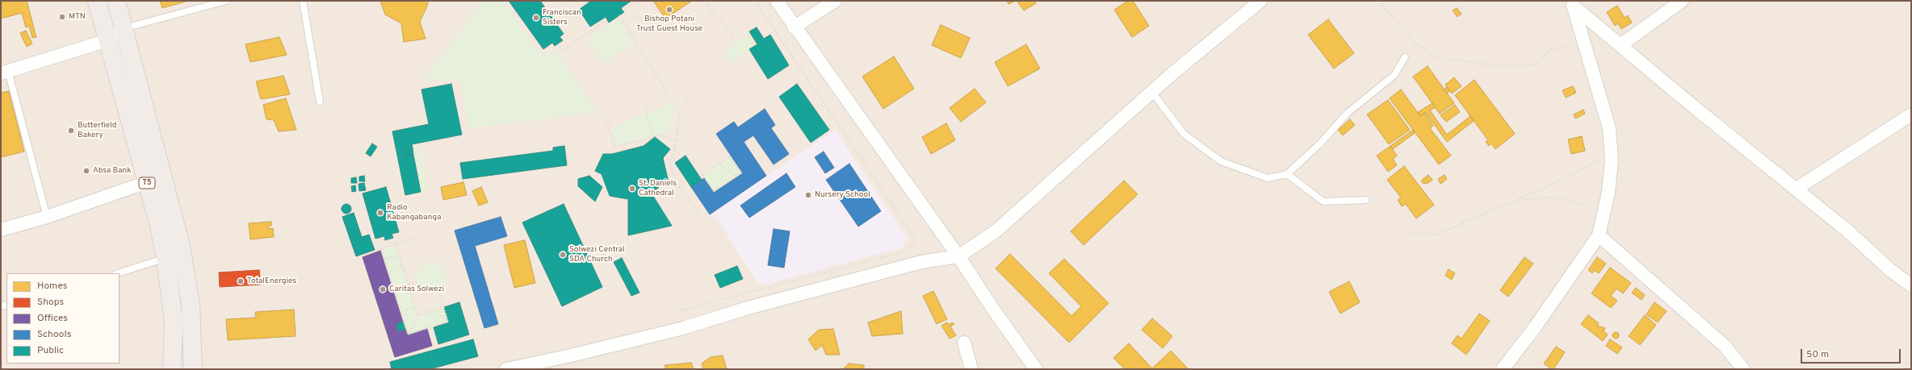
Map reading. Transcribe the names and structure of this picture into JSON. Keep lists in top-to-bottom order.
{
  "streets": {
    "highway": ["T5"]
  },
  "places": [
    "Bishop Potani Trust Guest House",
    "MTN",
    "Franciscan Sisters",
    "Butterfield Bakery",
    "Absa Bank",
    "St. Daniels Cathedral",
    "Nursery School",
    "Radio Kabangabanga",
    "Solwezi Central SDA Church",
    "TotalEnergies",
    "Caritas Solwezi"
  ],
  "legend": [
    "Homes",
    "Shops",
    "Offices",
    "Schools",
    "Public"
  ],
  "scale_bar": "50 m"
}
